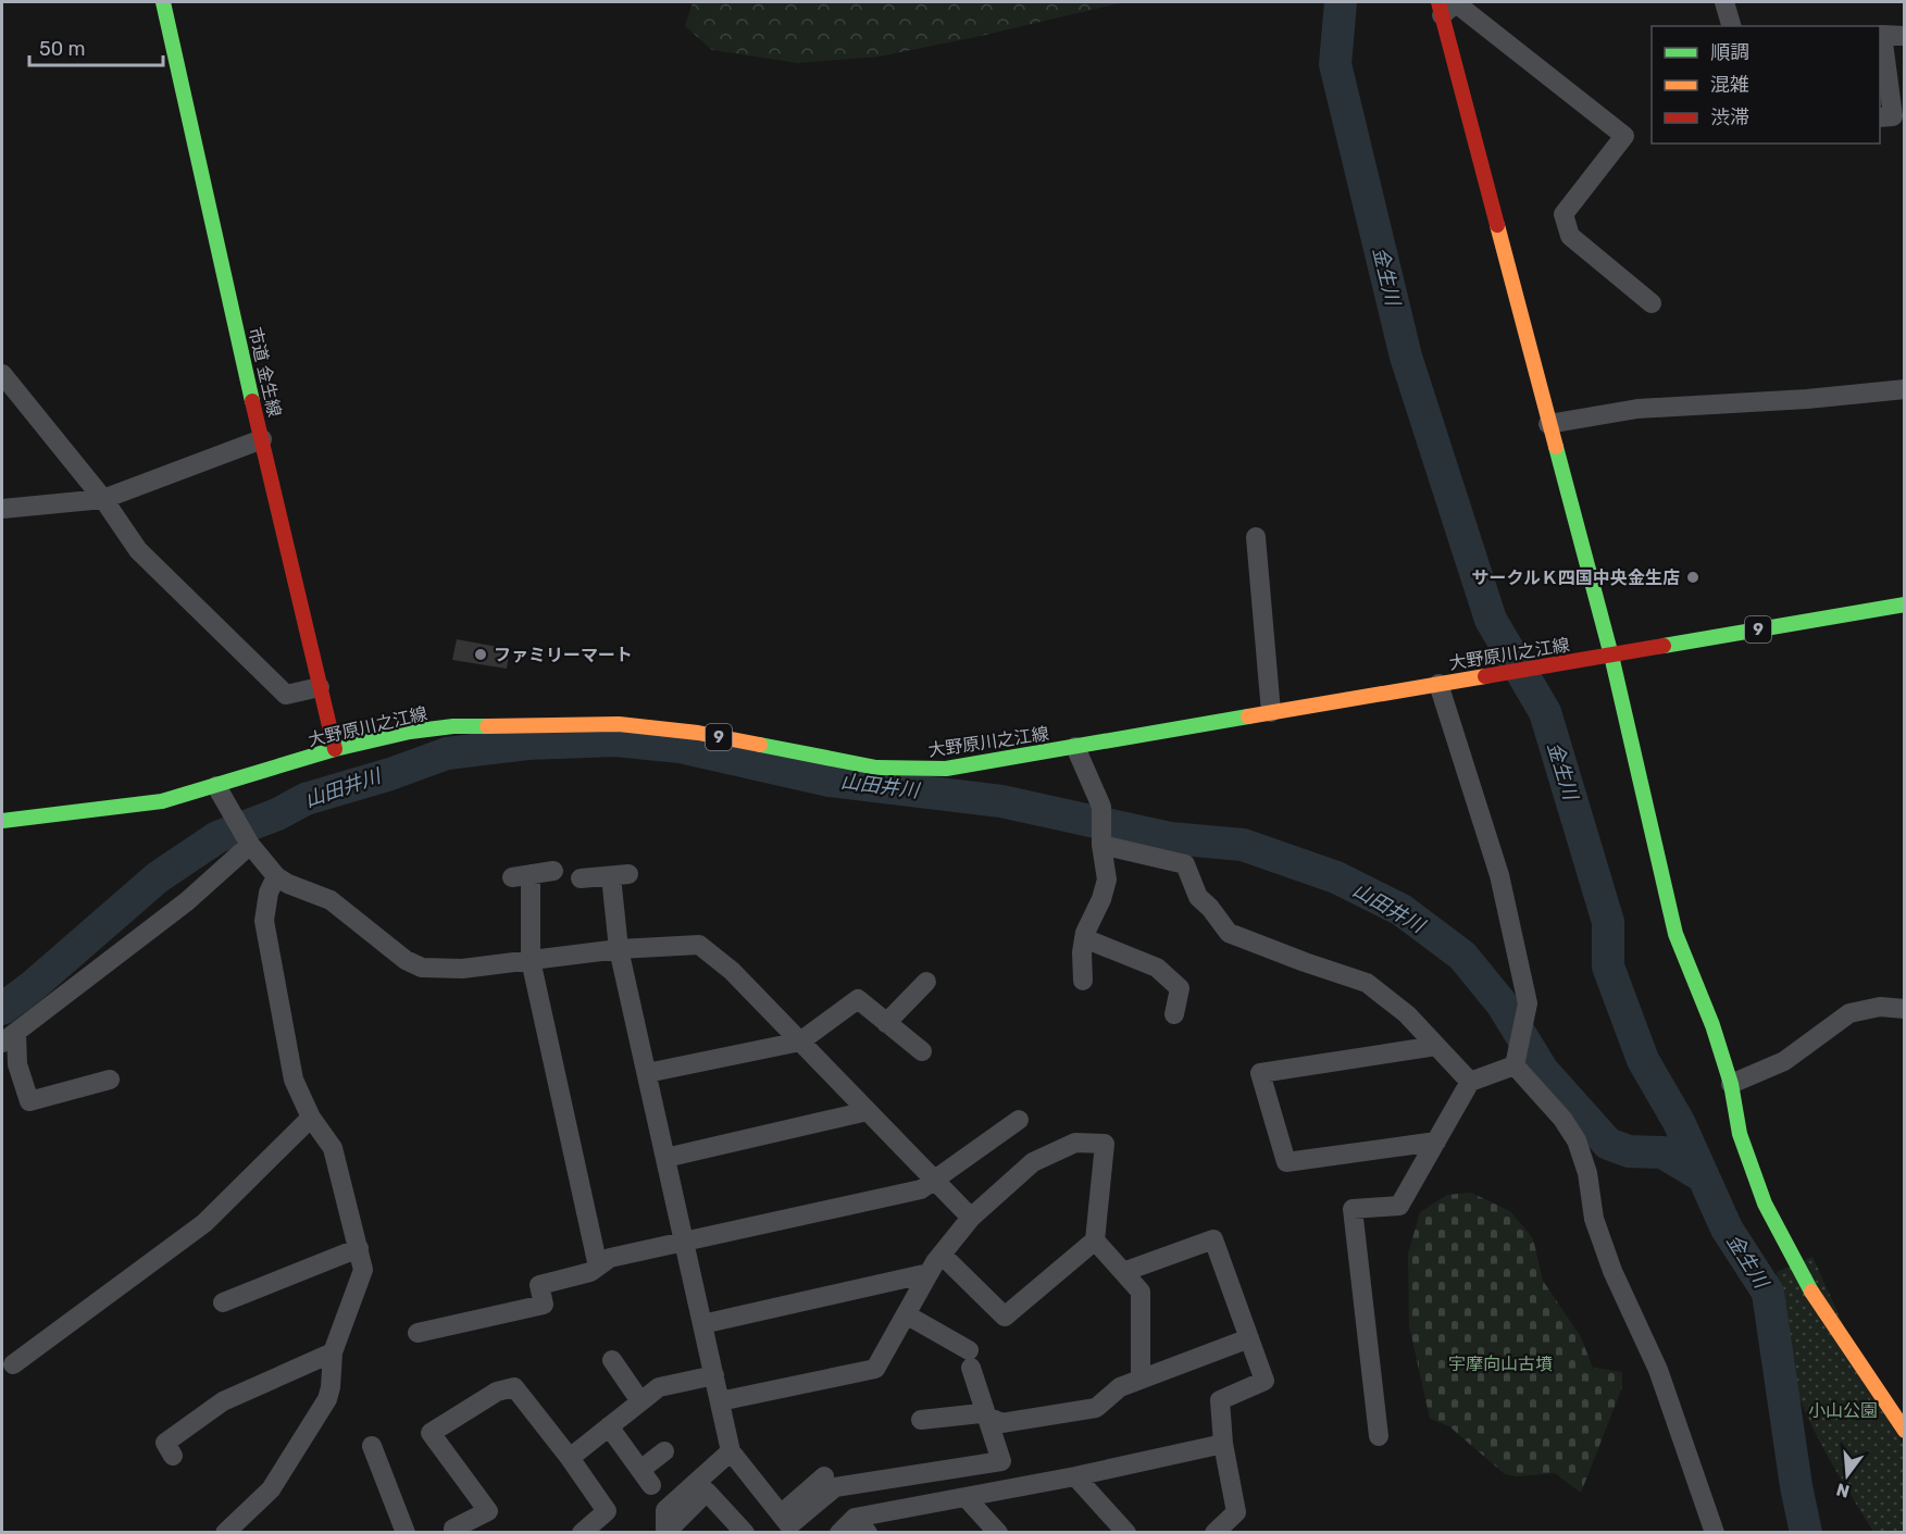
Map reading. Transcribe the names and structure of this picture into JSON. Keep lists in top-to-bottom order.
{
  "streets": {
    "street": ["市道 金生線", "9", "大野原川之江線"]
  },
  "crossings": [
    ["市道 金生線", "大野原川之江線"]
  ],
  "water": ["金生川", "山田井川"],
  "parks": ["宇摩向山古墳", "小山公園"],
  "places": ["サークルＫ四国中央金生店", "ファミリーマート"],
  "legend": ["順調", "混雑", "渋滞"],
  "scale_bar": "50 m",
  "north": "bottom"
}
